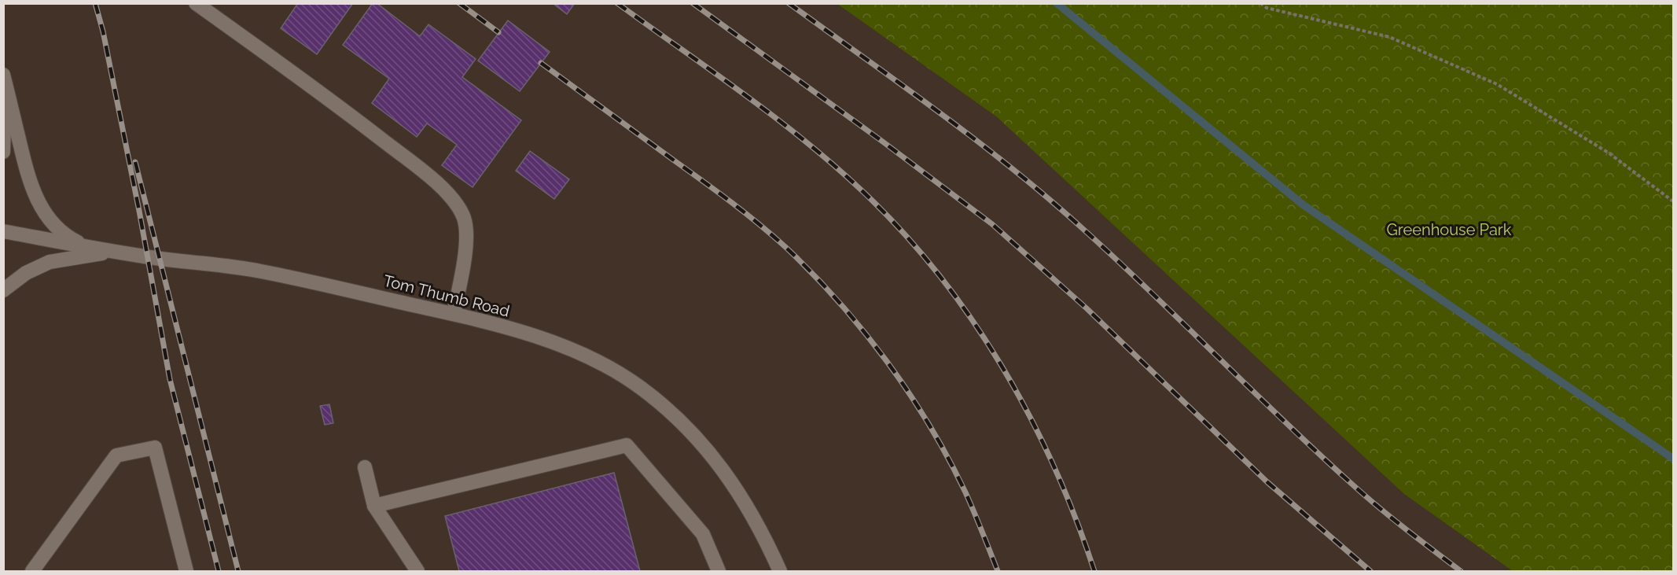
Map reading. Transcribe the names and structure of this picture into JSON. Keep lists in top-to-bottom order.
{
  "streets": {
    "street": ["Tom Thumb Road"]
  },
  "parks": ["Greenhouse Park"]
}
